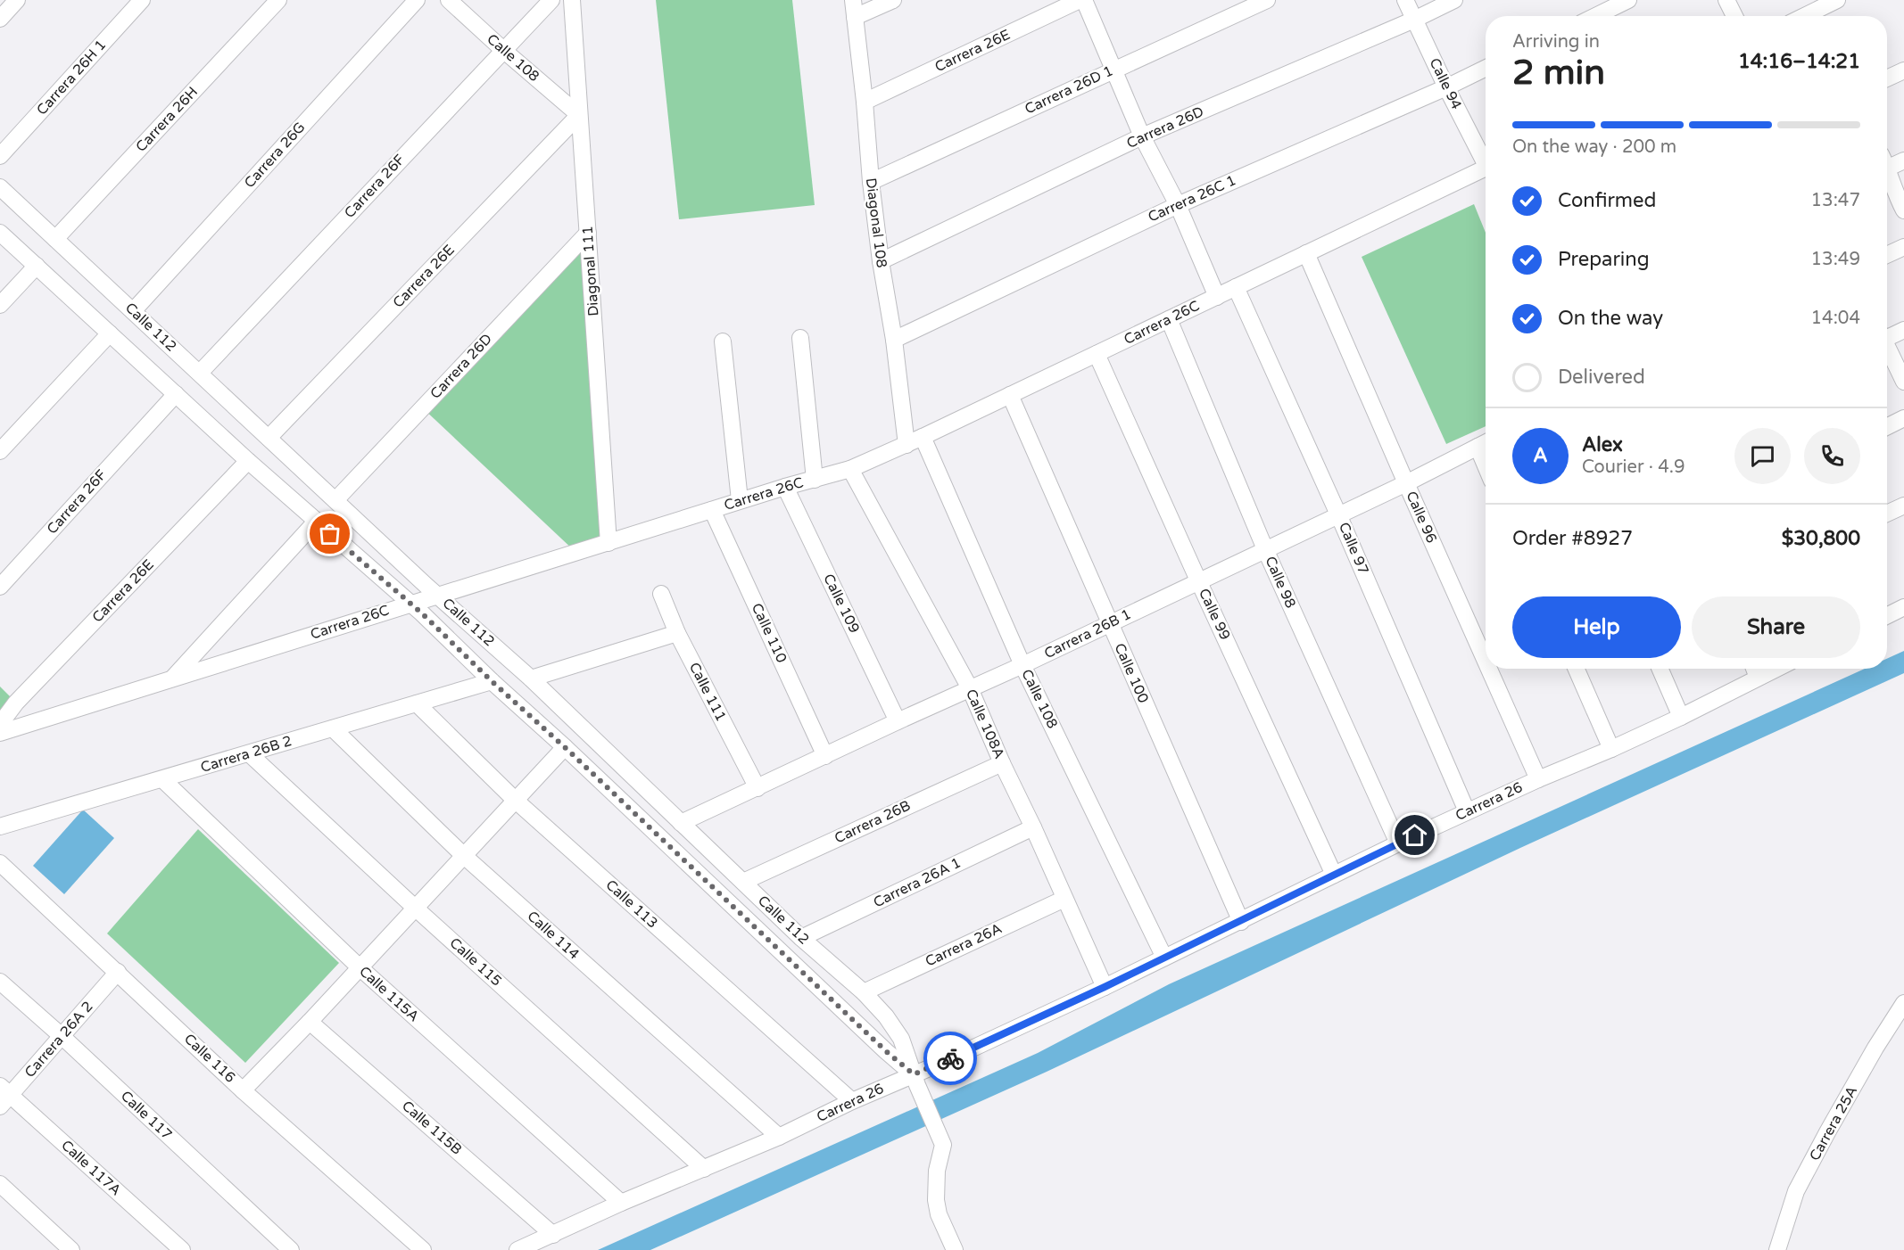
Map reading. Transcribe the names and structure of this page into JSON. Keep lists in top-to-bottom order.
{
  "streets": {
    "street": [
      "Carrera 26E",
      "Calle 108",
      "Carrera 26H 1",
      "Calle 94",
      "Carrera 26D 1",
      "Carrera 26H",
      "Carrera 26D",
      "Carrera 26G",
      "Carrera 26F",
      "Carrera 26C 1",
      "Diagonal 108",
      "Diagonal 111",
      "Carrera 26C",
      "Calle 112",
      "Calle 96",
      "Calle 97",
      "Calle 98",
      "Calle 109",
      "Calle 99",
      "Calle 110",
      "Carrera 26B 1",
      "Calle 100",
      "Calle 111",
      "Calle 108A",
      "Carrera 26B 2",
      "Carrera 26",
      "Carrera 26B",
      "Carrera 26A 1",
      "Calle 113",
      "Calle 114",
      "Carrera 26A",
      "Calle 115",
      "Calle 115A",
      "Carrera 26A 2",
      "Calle 116",
      "Calle 117",
      "Carrera 25A",
      "Calle 115B",
      "Calle 117A"
    ]
  },
  "crossings": [
    ["Carrera 26E", "Calle 108"],
    ["Carrera 26E", "Diagonal 108"],
    ["Carrera 26E", "Diagonal 111"],
    ["Carrera 26E", "Calle 112"],
    ["Calle 108", "Carrera 26F"],
    ["Calle 108", "Diagonal 111"],
    ["Calle 108", "Carrera 26C"],
    ["Calle 108", "Carrera 26B 1"],
    ["Calle 108", "Carrera 26"],
    ["Calle 94", "Carrera 26D"],
    ["Calle 94", "Carrera 26C 1"],
    ["Carrera 26D 1", "Diagonal 108"],
    ["Carrera 26H", "Calle 112"],
    ["Carrera 26D", "Diagonal 108"],
    ["Carrera 26D", "Diagonal 111"],
    ["Carrera 26D", "Calle 112"],
    ["Carrera 26G", "Calle 112"],
    ["Carrera 26F", "Calle 112"],
    ["Carrera 26C 1", "Diagonal 108"],
    ["Diagonal 108", "Carrera 26C"],
    ["Diagonal 111", "Carrera 26C"],
    ["Carrera 26C", "Calle 112"],
    ["Carrera 26C", "Calle 96"],
    ["Carrera 26C", "Calle 97"],
    ["Carrera 26C", "Calle 98"],
    ["Carrera 26C", "Calle 109"],
    ["Carrera 26C", "Calle 99"],
    ["Carrera 26C", "Calle 110"],
    ["Carrera 26C", "Calle 100"],
    ["Carrera 26C", "Calle 108A"],
    ["Calle 112", "Carrera 26B 1"],
    ["Calle 112", "Carrera 26B 2"],
    ["Calle 112", "Carrera 26"],
    ["Calle 112", "Carrera 26B"],
    ["Calle 112", "Carrera 26A 1"],
    ["Calle 112", "Carrera 26A"],
    ["Calle 96", "Carrera 26B 1"],
    ["Calle 96", "Carrera 26"],
    ["Calle 97", "Carrera 26B 1"],
    ["Calle 97", "Carrera 26"],
    ["Calle 98", "Carrera 26B 1"],
    ["Calle 98", "Carrera 26"],
    ["Calle 109", "Carrera 26B 1"],
    ["Calle 99", "Carrera 26B 1"],
    ["Calle 99", "Carrera 26"],
    ["Calle 110", "Carrera 26B 1"],
    ["Carrera 26B 1", "Calle 100"],
    ["Carrera 26B 1", "Calle 111"],
    ["Carrera 26B 1", "Calle 108A"],
    ["Calle 100", "Carrera 26"],
    ["Calle 108A", "Carrera 26"],
    ["Calle 108A", "Carrera 26B"],
    ["Calle 108A", "Carrera 26A 1"],
    ["Calle 108A", "Carrera 26A"],
    ["Carrera 26B 2", "Calle 113"],
    ["Carrera 26B 2", "Calle 114"],
    ["Carrera 26B 2", "Calle 115"],
    ["Carrera 26B 2", "Calle 115A"],
    ["Carrera 26", "Calle 113"],
    ["Carrera 26", "Calle 114"],
    ["Carrera 26", "Calle 115"],
    ["Carrera 26", "Calle 115A"],
    ["Carrera 26", "Calle 115B"],
    ["Carrera 26A 2", "Calle 116"],
    ["Carrera 26A 2", "Calle 117"],
    ["Carrera 26A 2", "Calle 117A"]
  ],
  "page": {
    "heading": ["2 min", "Arriving in", "14:16–14:21"],
    "panel": [
      "Alex",
      "Courier · 4.9",
      "Order #8927",
      "$30,800"
    ],
    "bar": "On the way · 200 m",
    "list": [
      ["Confirmed", "13:47"],
      ["Preparing", "13:49"],
      ["On the way", "14:04"],
      "Delivered"
    ],
    "round": "A",
    "buttons": ["Help", "Share"]
  }
}
